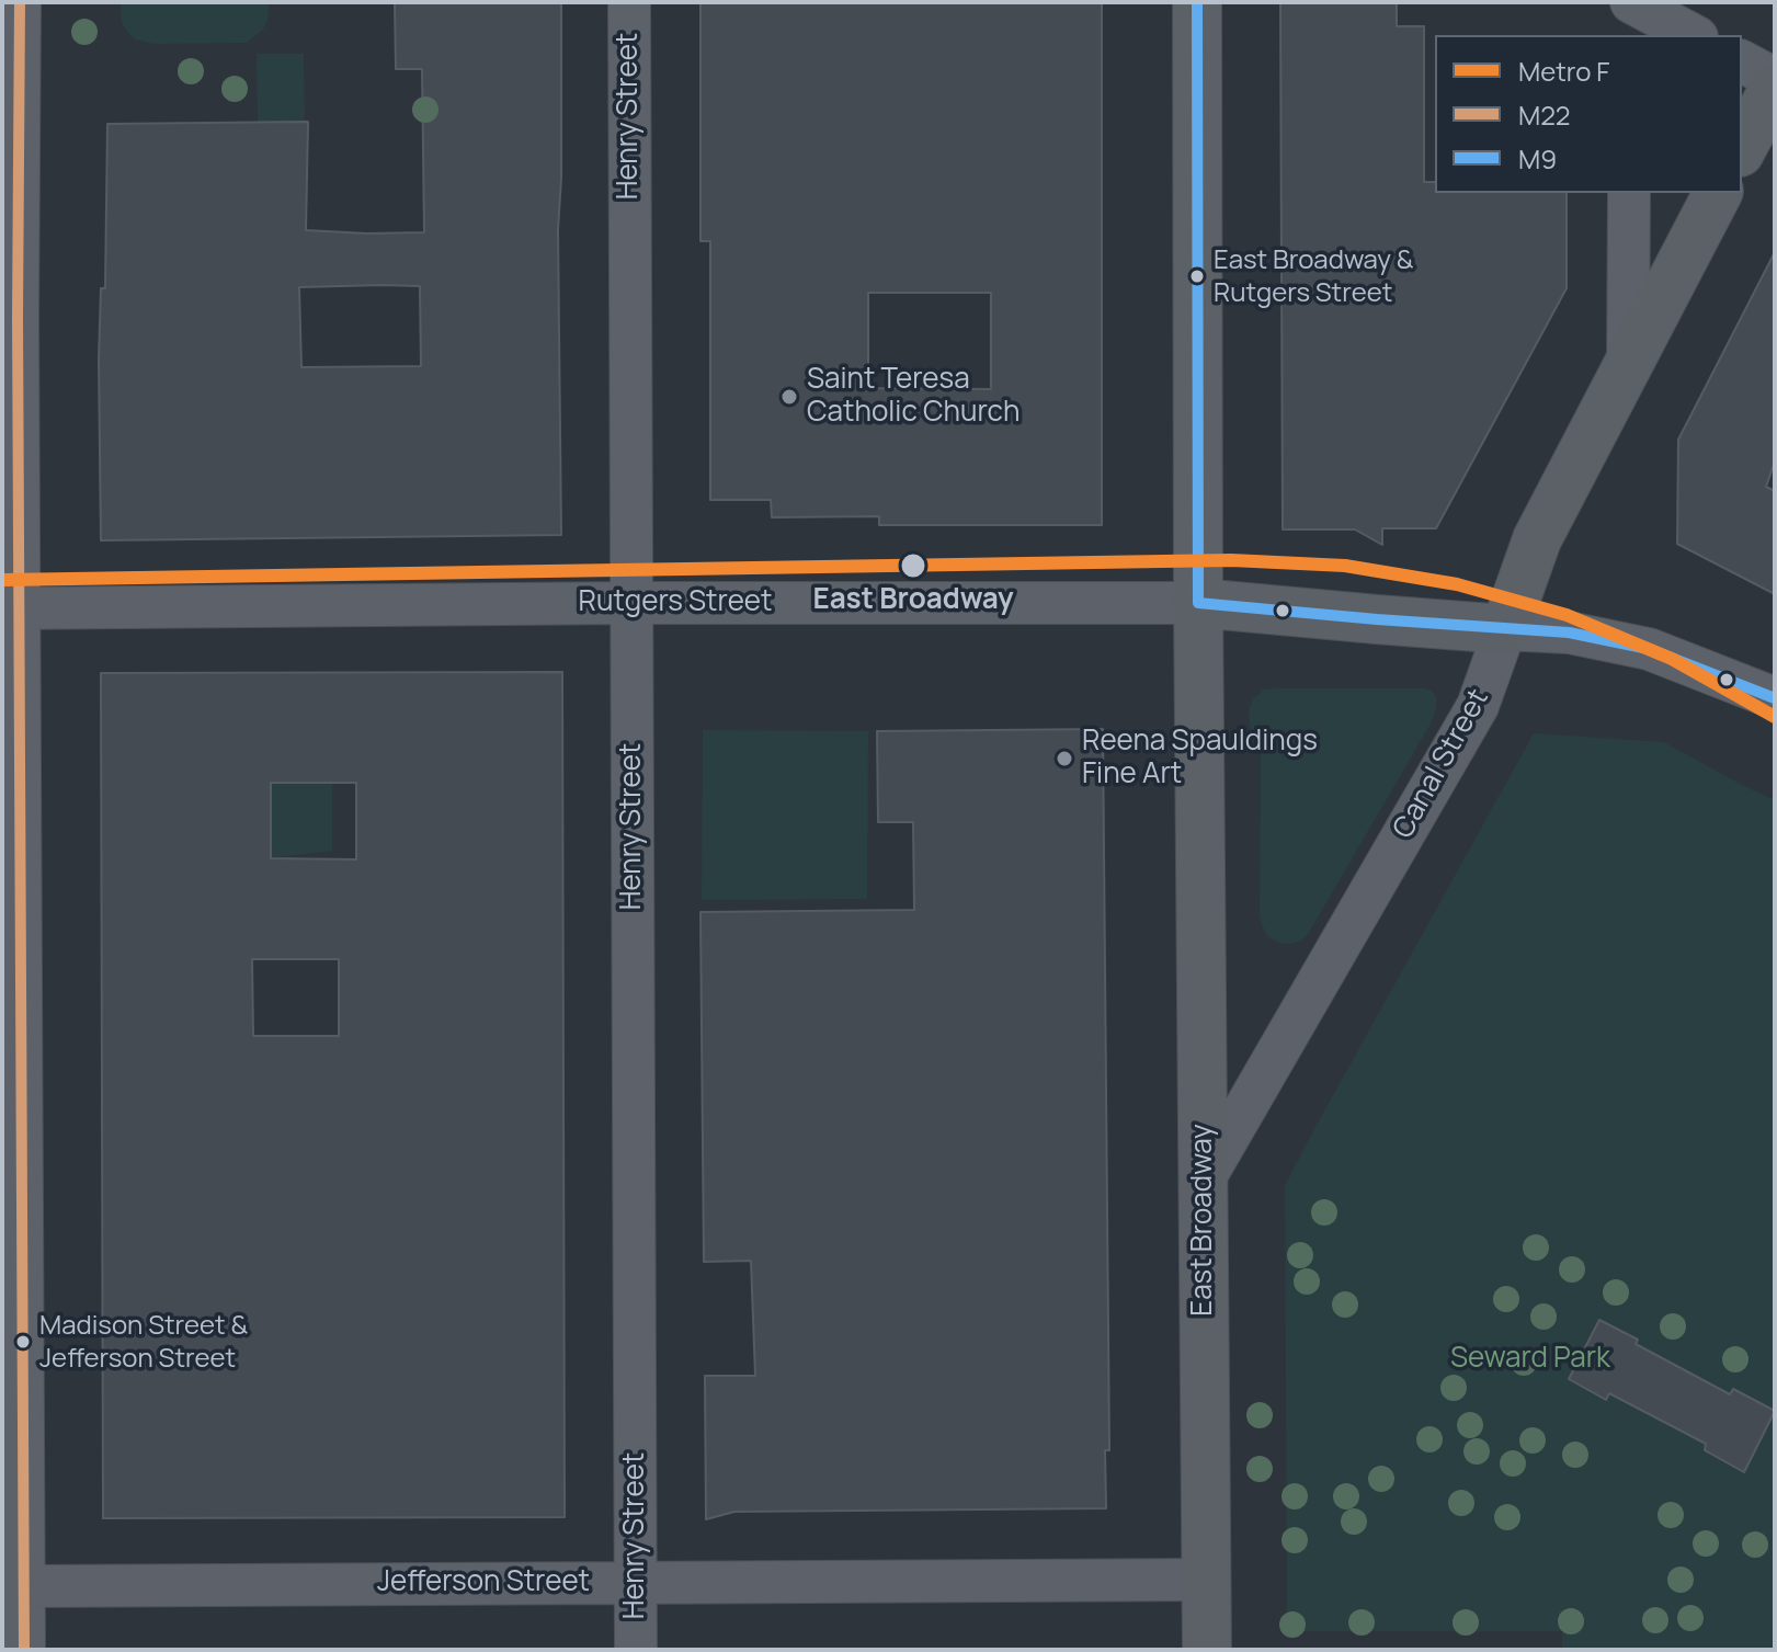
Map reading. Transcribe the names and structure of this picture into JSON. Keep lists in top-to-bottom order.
{
  "streets": {
    "main road": ["Rutgers Street", "Canal Street", "East Broadway"],
    "street": ["Henry Street", "Jefferson Street"]
  },
  "crossings": [
    ["Henry Street", "Rutgers Street"],
    ["Henry Street", "Jefferson Street"],
    ["Rutgers Street", "Canal Street"],
    ["Rutgers Street", "East Broadway"],
    ["Canal Street", "East Broadway"],
    ["East Broadway", "Jefferson Street"]
  ],
  "parks": ["Seward Park"],
  "places": [
    "East Broadway & Rutgers Street",
    "Saint Teresa Catholic Church",
    "East Broadway",
    "Reena Spauldings Fine Art",
    "Madison Street & Jefferson Street"
  ],
  "lines": ["transit line M22", "transit line M9", "metro line F"],
  "legend": ["Metro F", "M22", "M9"]
}
